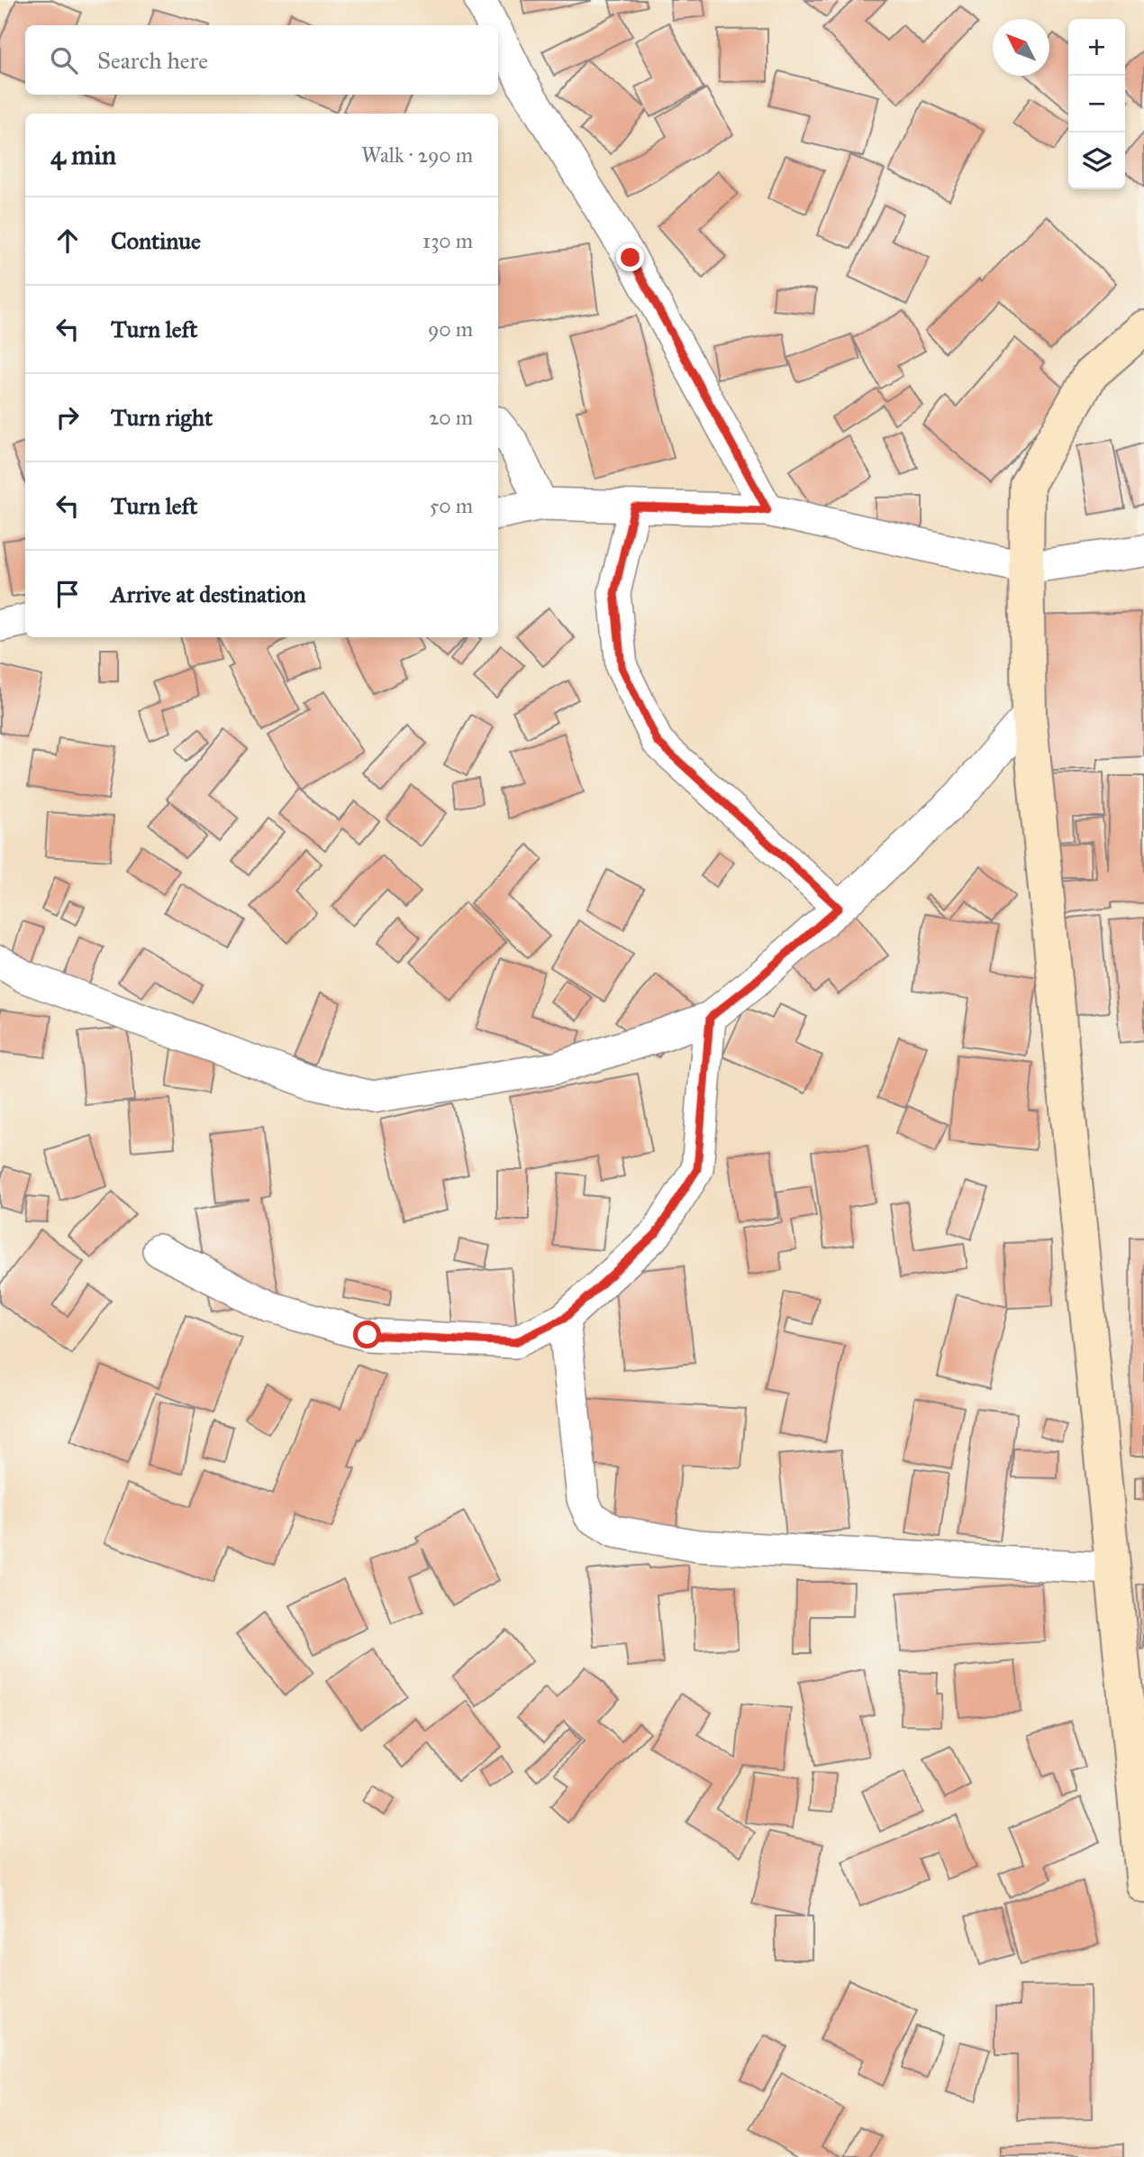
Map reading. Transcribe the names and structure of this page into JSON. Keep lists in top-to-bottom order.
{
  "north": "top left",
  "page": {
    "map_buttons": ["+", "−"],
    "search": "Search here",
    "heading": ["4 min", "Walk · 290 m"],
    "list": [
      ["Continue", "130 m"],
      ["Turn left", "90 m"],
      ["Turn right", "20 m"],
      ["Turn left", "50 m"],
      "Arrive at destination"
    ]
  }
}
